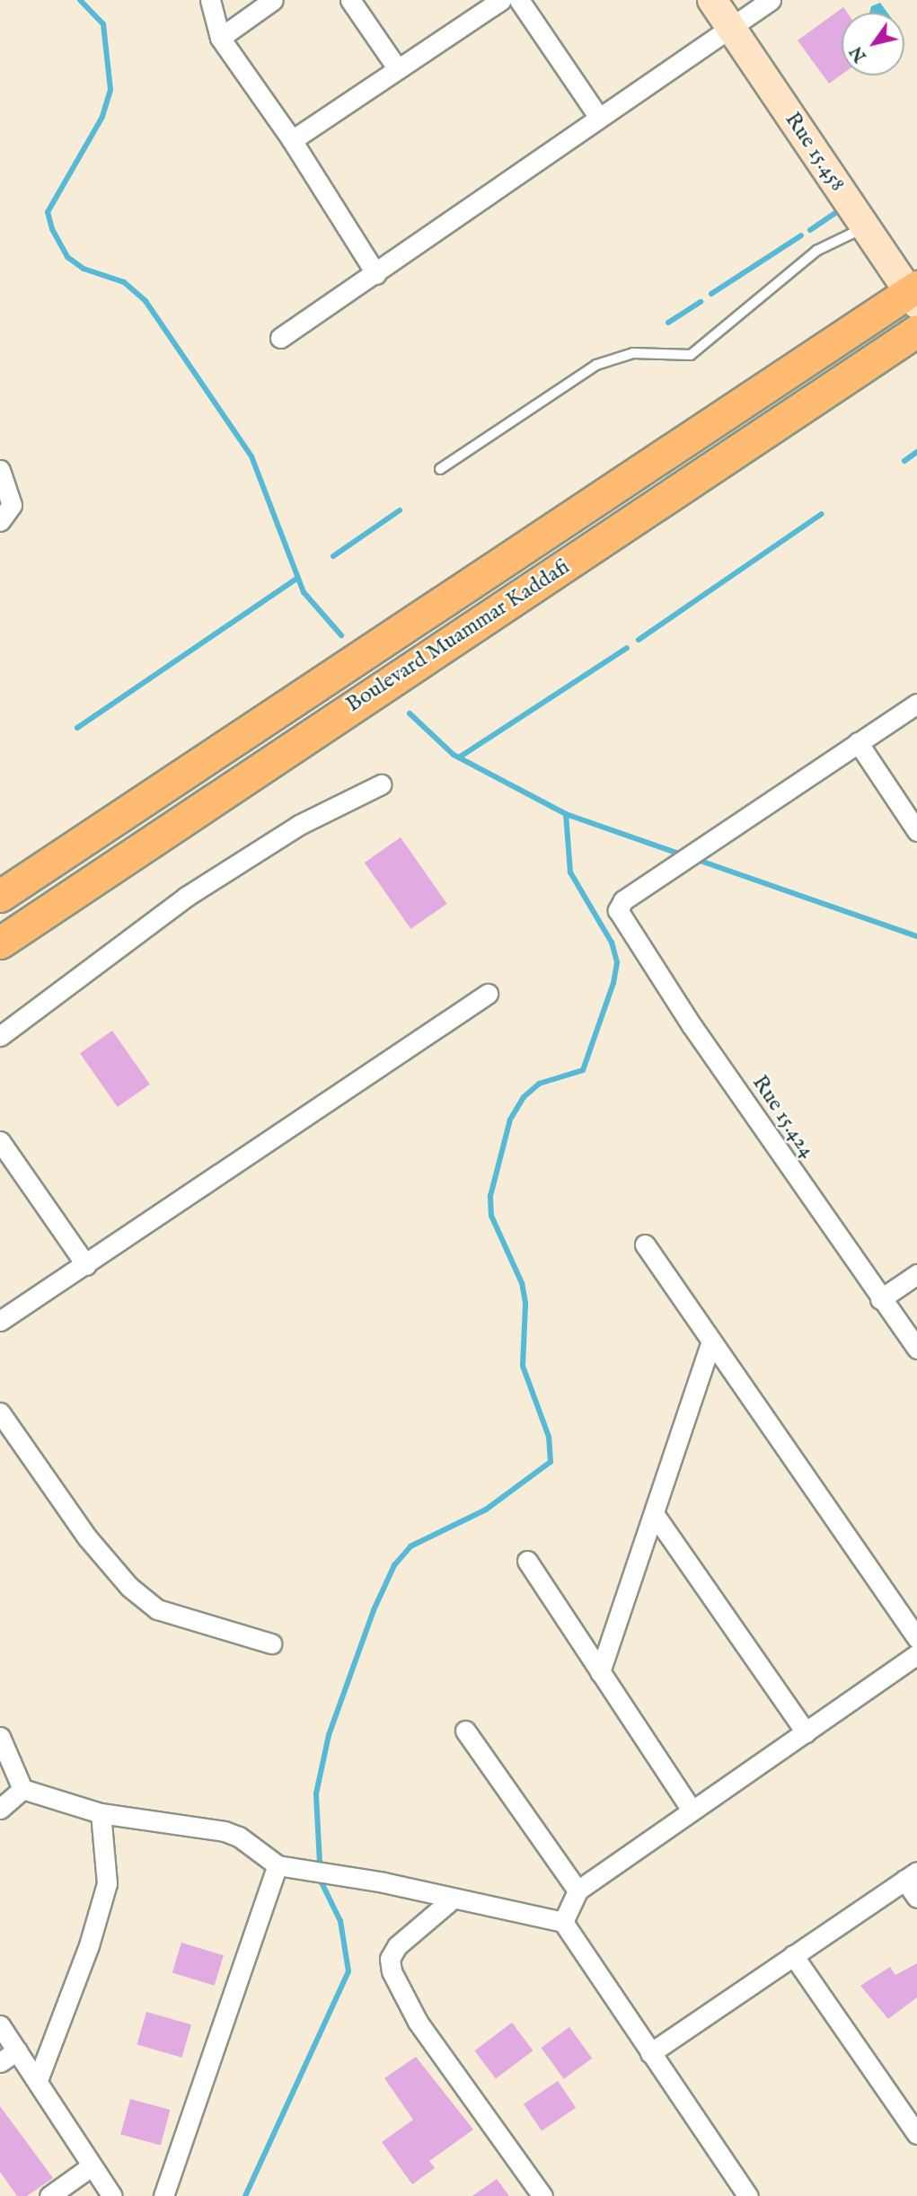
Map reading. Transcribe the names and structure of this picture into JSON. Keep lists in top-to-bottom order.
{
  "streets": {
    "main road": ["Rue 15.458", "Boulevard Muammar Kaddafi"],
    "street": ["Rue 15.424"]
  },
  "crossings": [
    ["Rue 15.458", "Boulevard Muammar Kaddafi"]
  ],
  "north": "bottom left"
}
